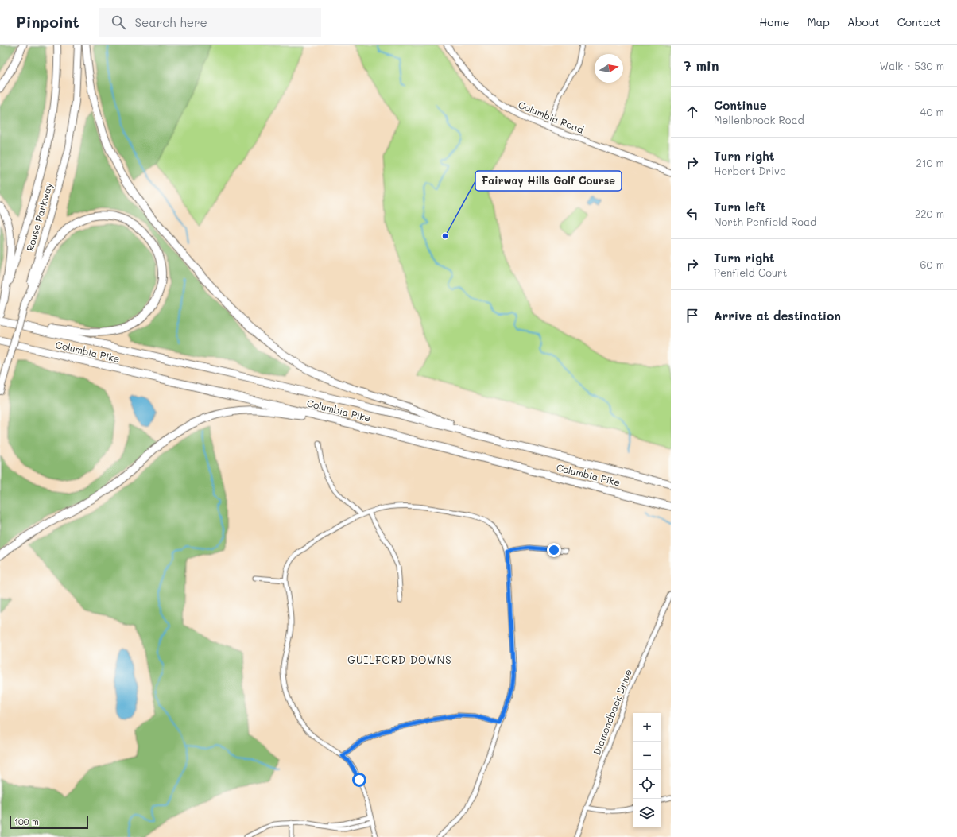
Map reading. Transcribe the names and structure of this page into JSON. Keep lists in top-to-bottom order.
{
  "streets": {
    "highway": ["Columbia Pike"],
    "main road": ["Columbia Road", "Rouse Parkway"],
    "street": ["Diamondback Drive"]
  },
  "districts": ["GUILFORD DOWNS"],
  "places": ["Fairway Hills Golf Course"],
  "scale_bar": "100 m",
  "north": "right",
  "page": {
    "header": "Pinpoint",
    "search": "Search here",
    "nav": [
      "Home",
      "Map",
      "About",
      "Contact"
    ],
    "heading": ["7 min", "Walk · 530 m"],
    "list": [
      ["Continue", "Mellenbrook Road", "40 m"],
      ["Turn right", "Herbert Drive", "210 m"],
      ["Turn left", "North Penfield Road", "220 m"],
      ["Turn right", "Penfield Court", "60 m"],
      "Arrive at destination"
    ],
    "map_buttons": ["+", "−"],
    "scale": "100 m"
  }
}
